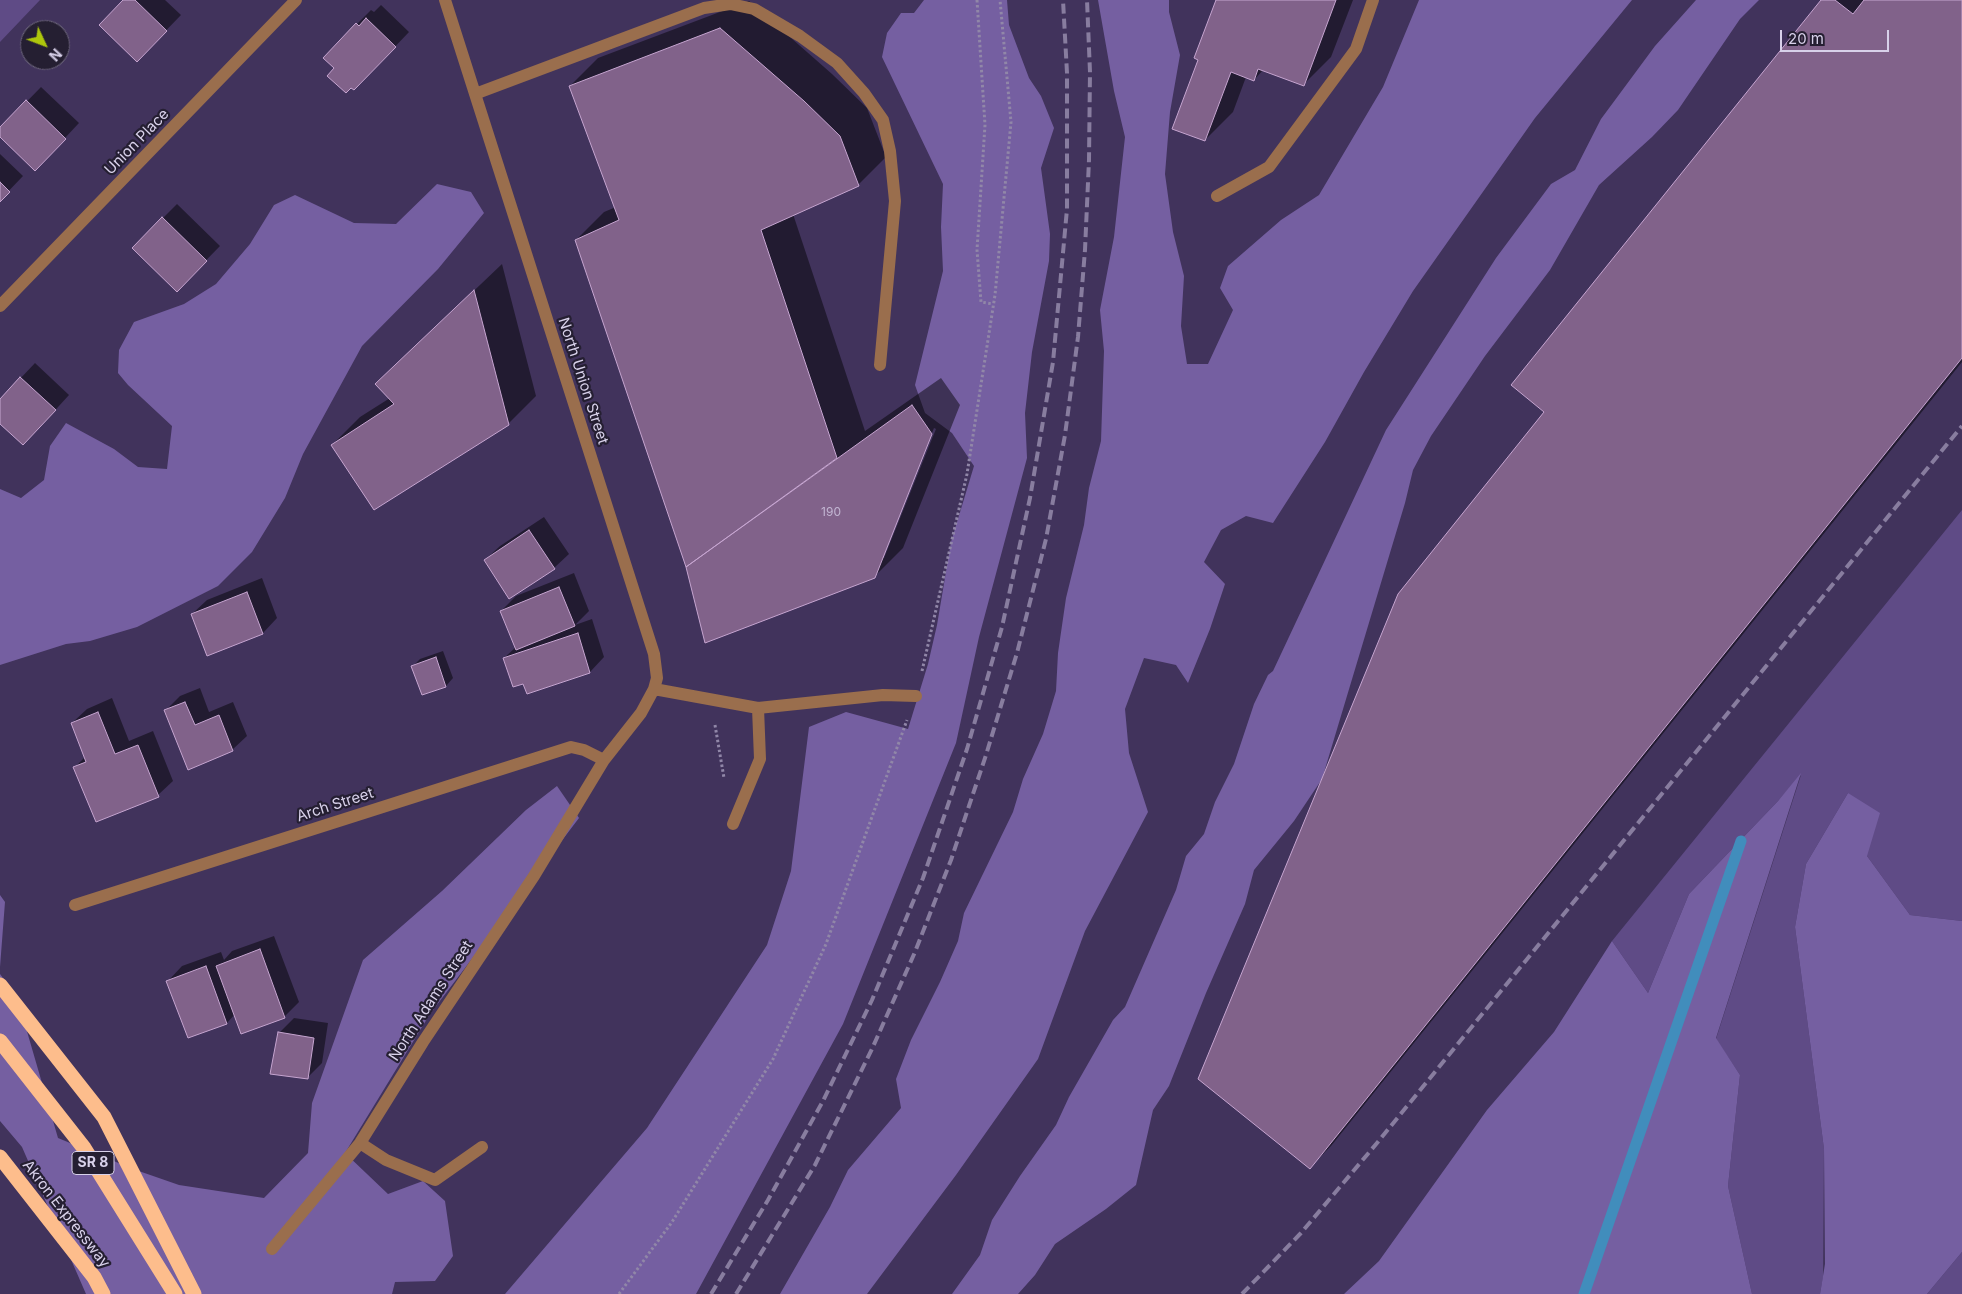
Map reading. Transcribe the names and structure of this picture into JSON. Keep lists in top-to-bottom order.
{
  "streets": {
    "highway": ["SR 8", "Akron Expressway"],
    "street": [
      "Union Place",
      "North Union Street",
      "Arch Street",
      "North Adams Street"
    ]
  },
  "crossings": [
    ["North Union Street", "Arch Street"],
    ["North Union Street", "North Adams Street"],
    ["Arch Street", "North Adams Street"]
  ],
  "house_numbers": ["190"],
  "scale_bar": "20 m",
  "north": "bottom right"
}
